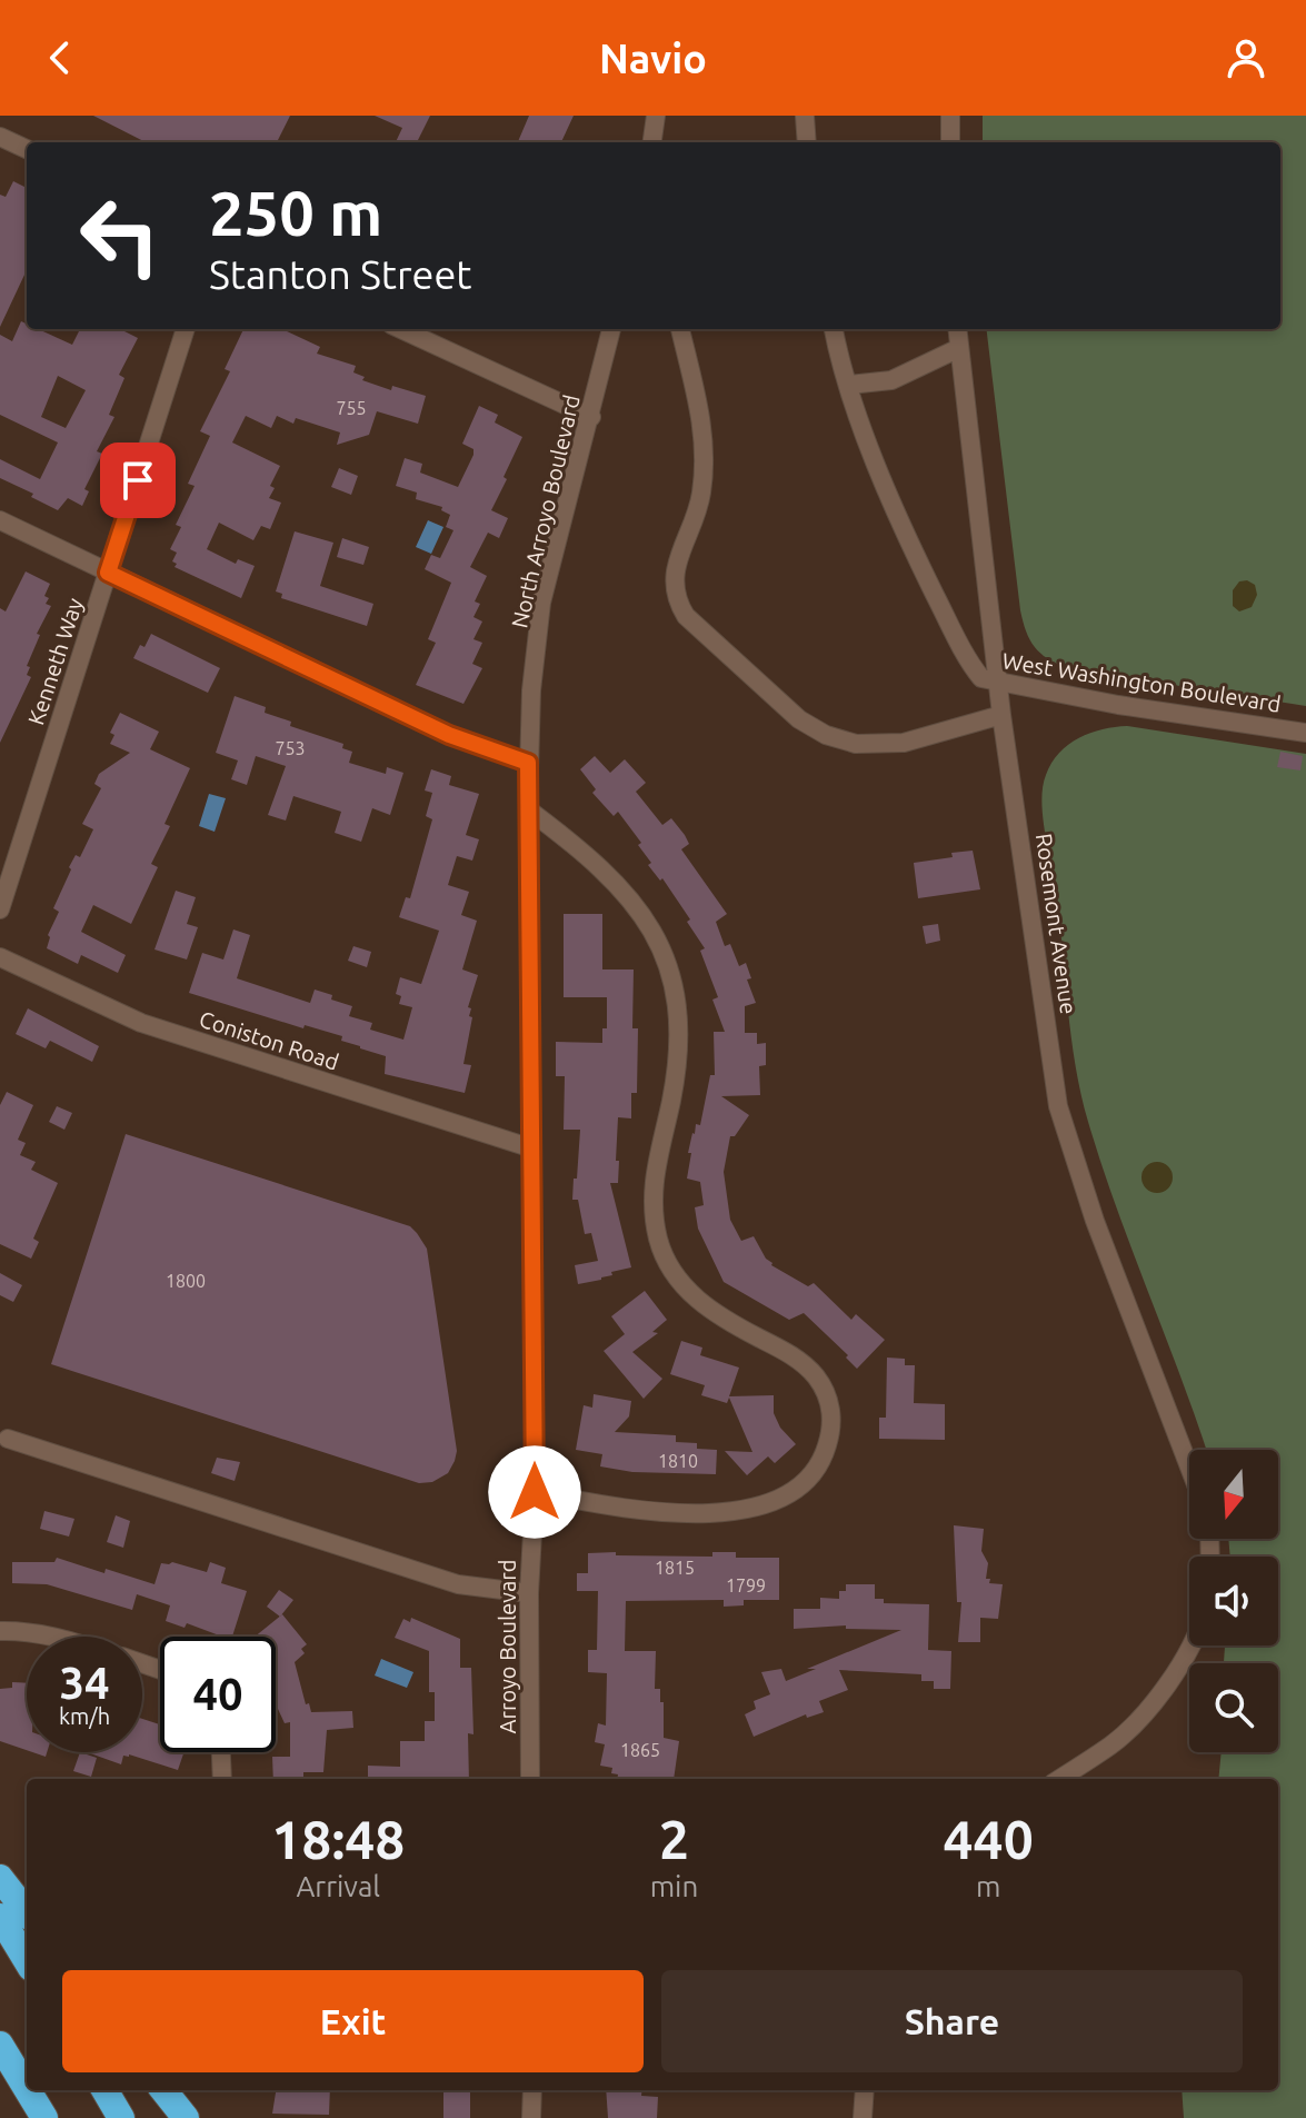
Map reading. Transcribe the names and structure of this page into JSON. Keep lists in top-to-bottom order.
{
  "streets": {
    "street": [
      "North Arroyo Boulevard",
      "Kenneth Way",
      "West Washington Boulevard",
      "Rosemont Avenue",
      "Coniston Road",
      "Arroyo Boulevard"
    ]
  },
  "crossings": [
    ["North Arroyo Boulevard", "Arroyo Boulevard"],
    ["West Washington Boulevard", "Rosemont Avenue"],
    ["Coniston Road", "Arroyo Boulevard"]
  ],
  "house_numbers": [
    "755",
    "753",
    "1800",
    "1810",
    "1815",
    "1799",
    "1865"
  ],
  "north": "bottom",
  "page": {
    "header": "Navio",
    "turn": ["250 m", "Stanton Street"],
    "speed": "34 km/h",
    "limit": "40",
    "eta": [
      "18:48",
      "Arrival",
      "2",
      "min",
      "440",
      "m"
    ],
    "buttons": ["Exit", "Share"]
  }
}
